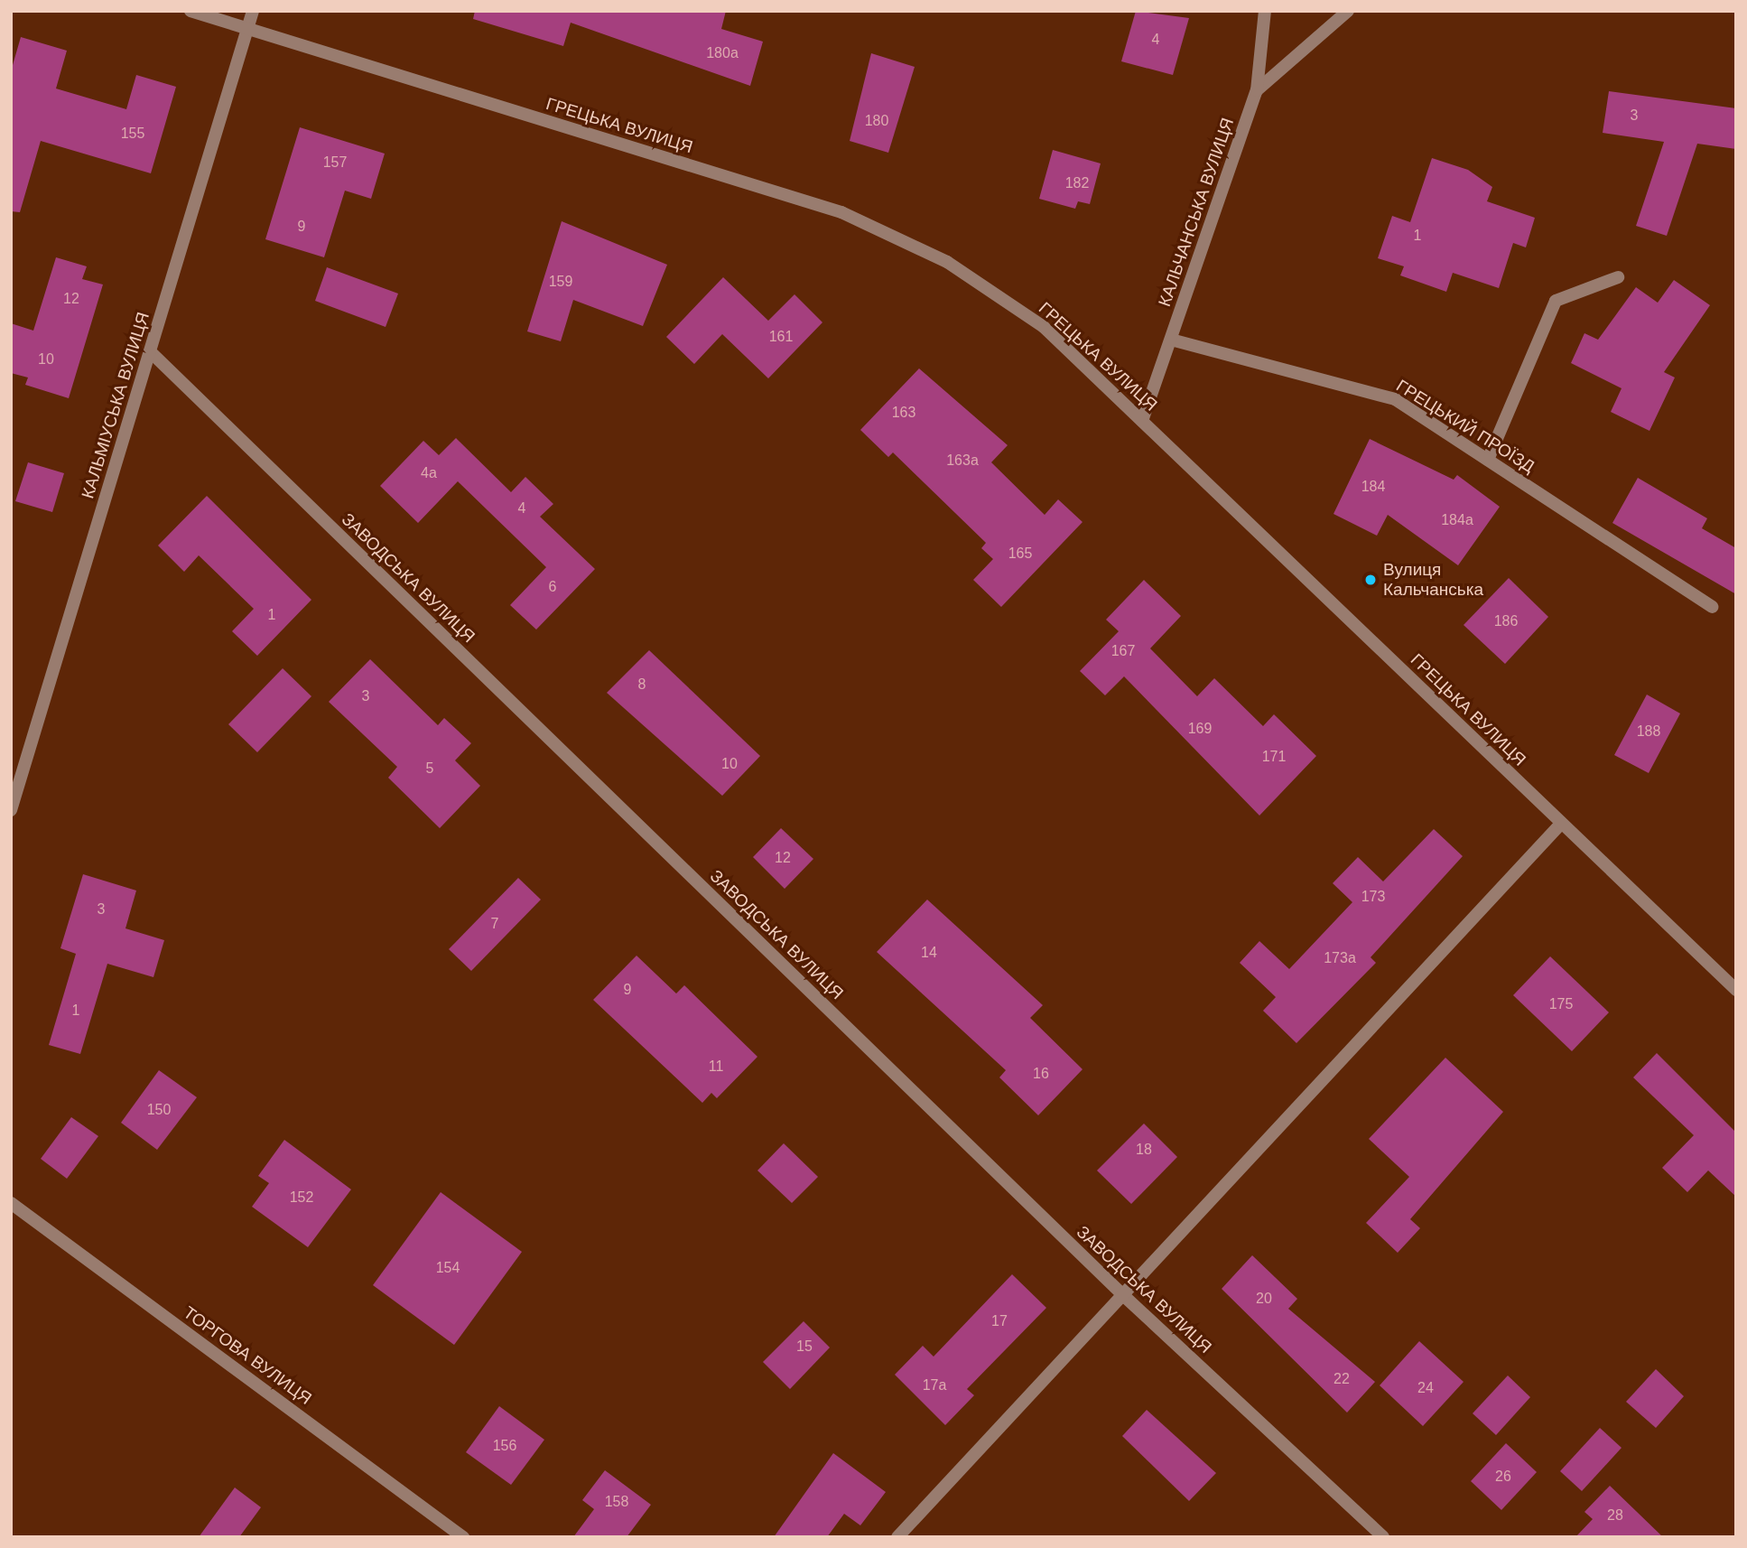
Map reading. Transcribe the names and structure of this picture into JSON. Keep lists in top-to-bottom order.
{
  "streets": {
    "street": [
      "ГРЕЦЬКА ВУЛИЦЯ",
      "КАЛЬЧАНСЬКА ВУЛИЦЯ",
      "КАЛЬМІУСЬКА ВУЛИЦЯ",
      "ГРЕЦЬКИЙ ПРОЇЗД",
      "ЗАВОДСЬКА ВУЛИЦЯ",
      "ТОРГОВА ВУЛИЦЯ"
    ]
  },
  "crossings": [
    ["ГРЕЦЬКА ВУЛИЦЯ", "КАЛЬЧАНСЬКА ВУЛИЦЯ"],
    ["ГРЕЦЬКА ВУЛИЦЯ", "КАЛЬМІУСЬКА ВУЛИЦЯ"],
    ["КАЛЬЧАНСЬКА ВУЛИЦЯ", "ГРЕЦЬКИЙ ПРОЇЗД"],
    ["КАЛЬМІУСЬКА ВУЛИЦЯ", "ЗАВОДСЬКА ВУЛИЦЯ"]
  ],
  "places": ["Вулиця Кальчанська"],
  "house_numbers": [
    "4",
    "180а",
    "3",
    "180",
    "155",
    "157",
    "182",
    "9",
    "1",
    "159",
    "12",
    "161",
    "10",
    "163",
    "163а",
    "4а",
    "184",
    "4",
    "184а",
    "165",
    "6",
    "1",
    "186",
    "167",
    "8",
    "3",
    "169",
    "188",
    "171",
    "10",
    "5",
    "12",
    "173",
    "3",
    "7",
    "14",
    "173а",
    "9",
    "175",
    "1",
    "11",
    "16",
    "150",
    "18",
    "152",
    "154",
    "20",
    "17",
    "15",
    "22",
    "17а",
    "24",
    "156",
    "26",
    "158",
    "28"
  ]
}
